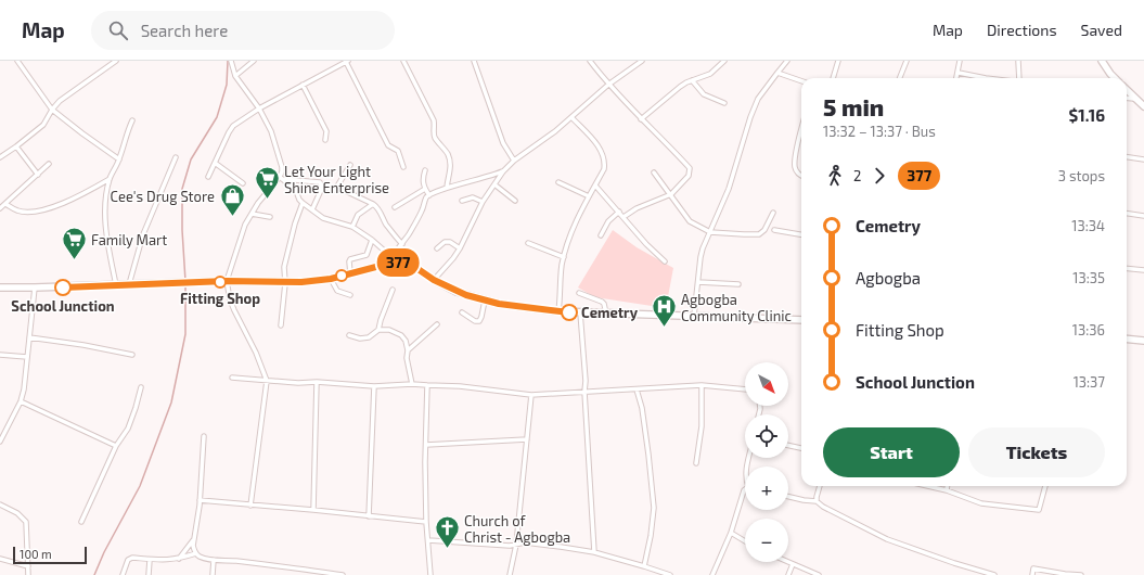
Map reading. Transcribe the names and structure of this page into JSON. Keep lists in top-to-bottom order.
{
  "places": {
    "supermarket": ["Let Your Light Shine Enterprise", "Family Mart"],
    "shop": ["Cee's Drug Store"],
    "other": ["Fitting Shop", "School Junction", "Cemetry"],
    "hospital": ["Agbogba Community Clinic"],
    "church": ["Church of Christ - Agbogba"]
  },
  "lines": ["bus line 377"],
  "scale_bar": "100 m",
  "north": "bottom right",
  "page": {
    "header": "Map",
    "search": "Search here",
    "nav": ["Map", "Directions", "Saved"],
    "on_map": "377",
    "heading": ["5 min", "13:32 – 13:37 · Bus", "$1.16"],
    "legs": ["2", "377", "3 stops"],
    "list": [
      {
        "name": "Cemetry",
        "value": "13:34"
      },
      {
        "name": "Agbogba",
        "value": "13:35"
      },
      {
        "name": "Fitting Shop",
        "value": "13:36"
      },
      {
        "name": "School Junction",
        "value": "13:37"
      }
    ],
    "map_buttons": ["+", "−"],
    "buttons": ["Start", "Tickets"],
    "scale": "100 m"
  }
}
